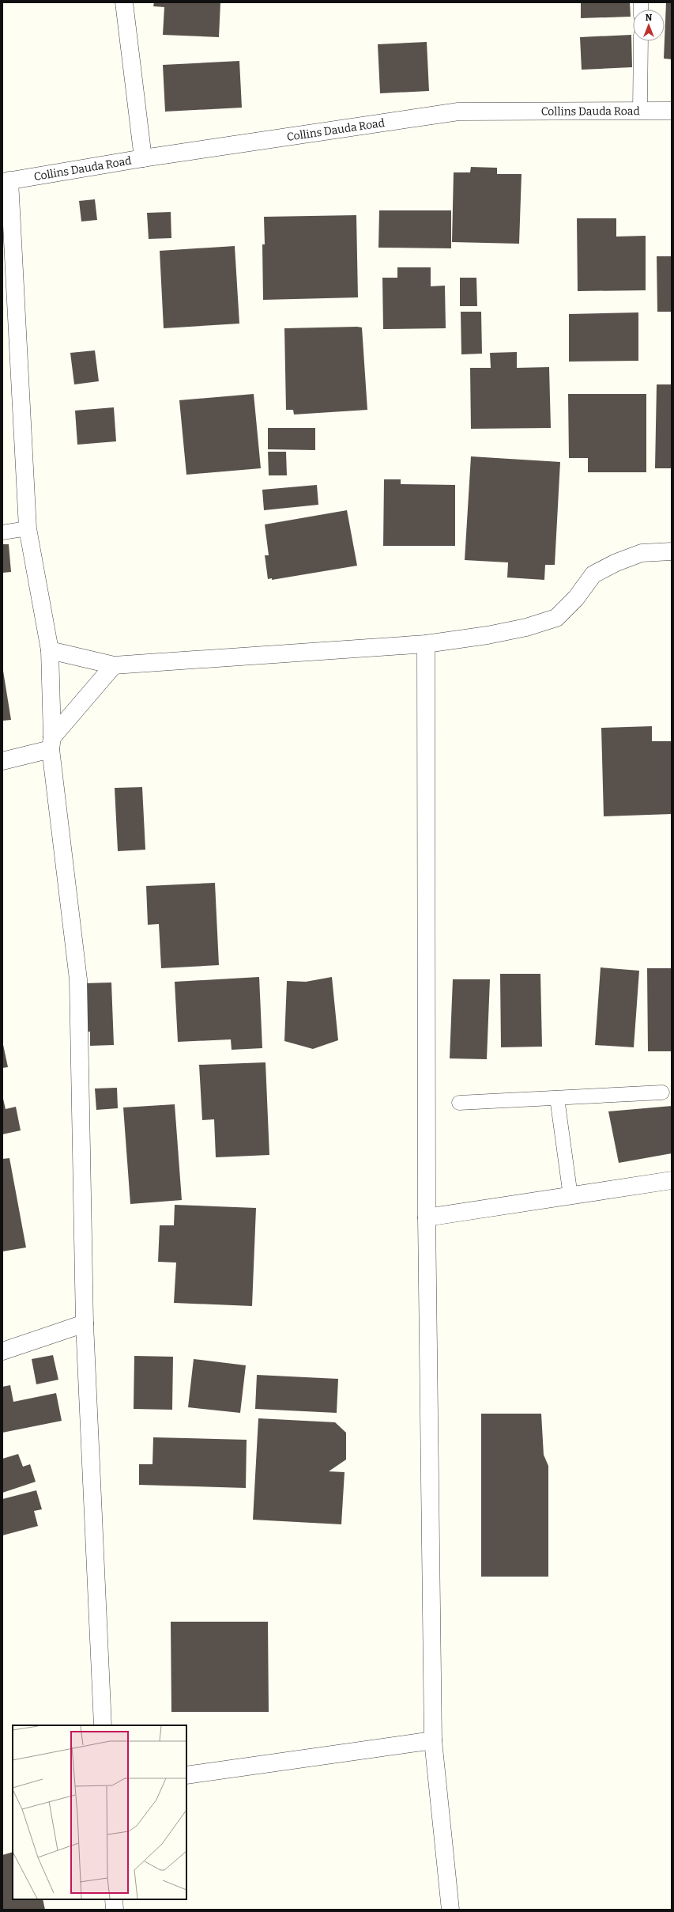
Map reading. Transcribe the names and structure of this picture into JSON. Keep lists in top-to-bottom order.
{
  "streets": {
    "street": ["Collins Dauda Road"]
  },
  "north": "top"
}
